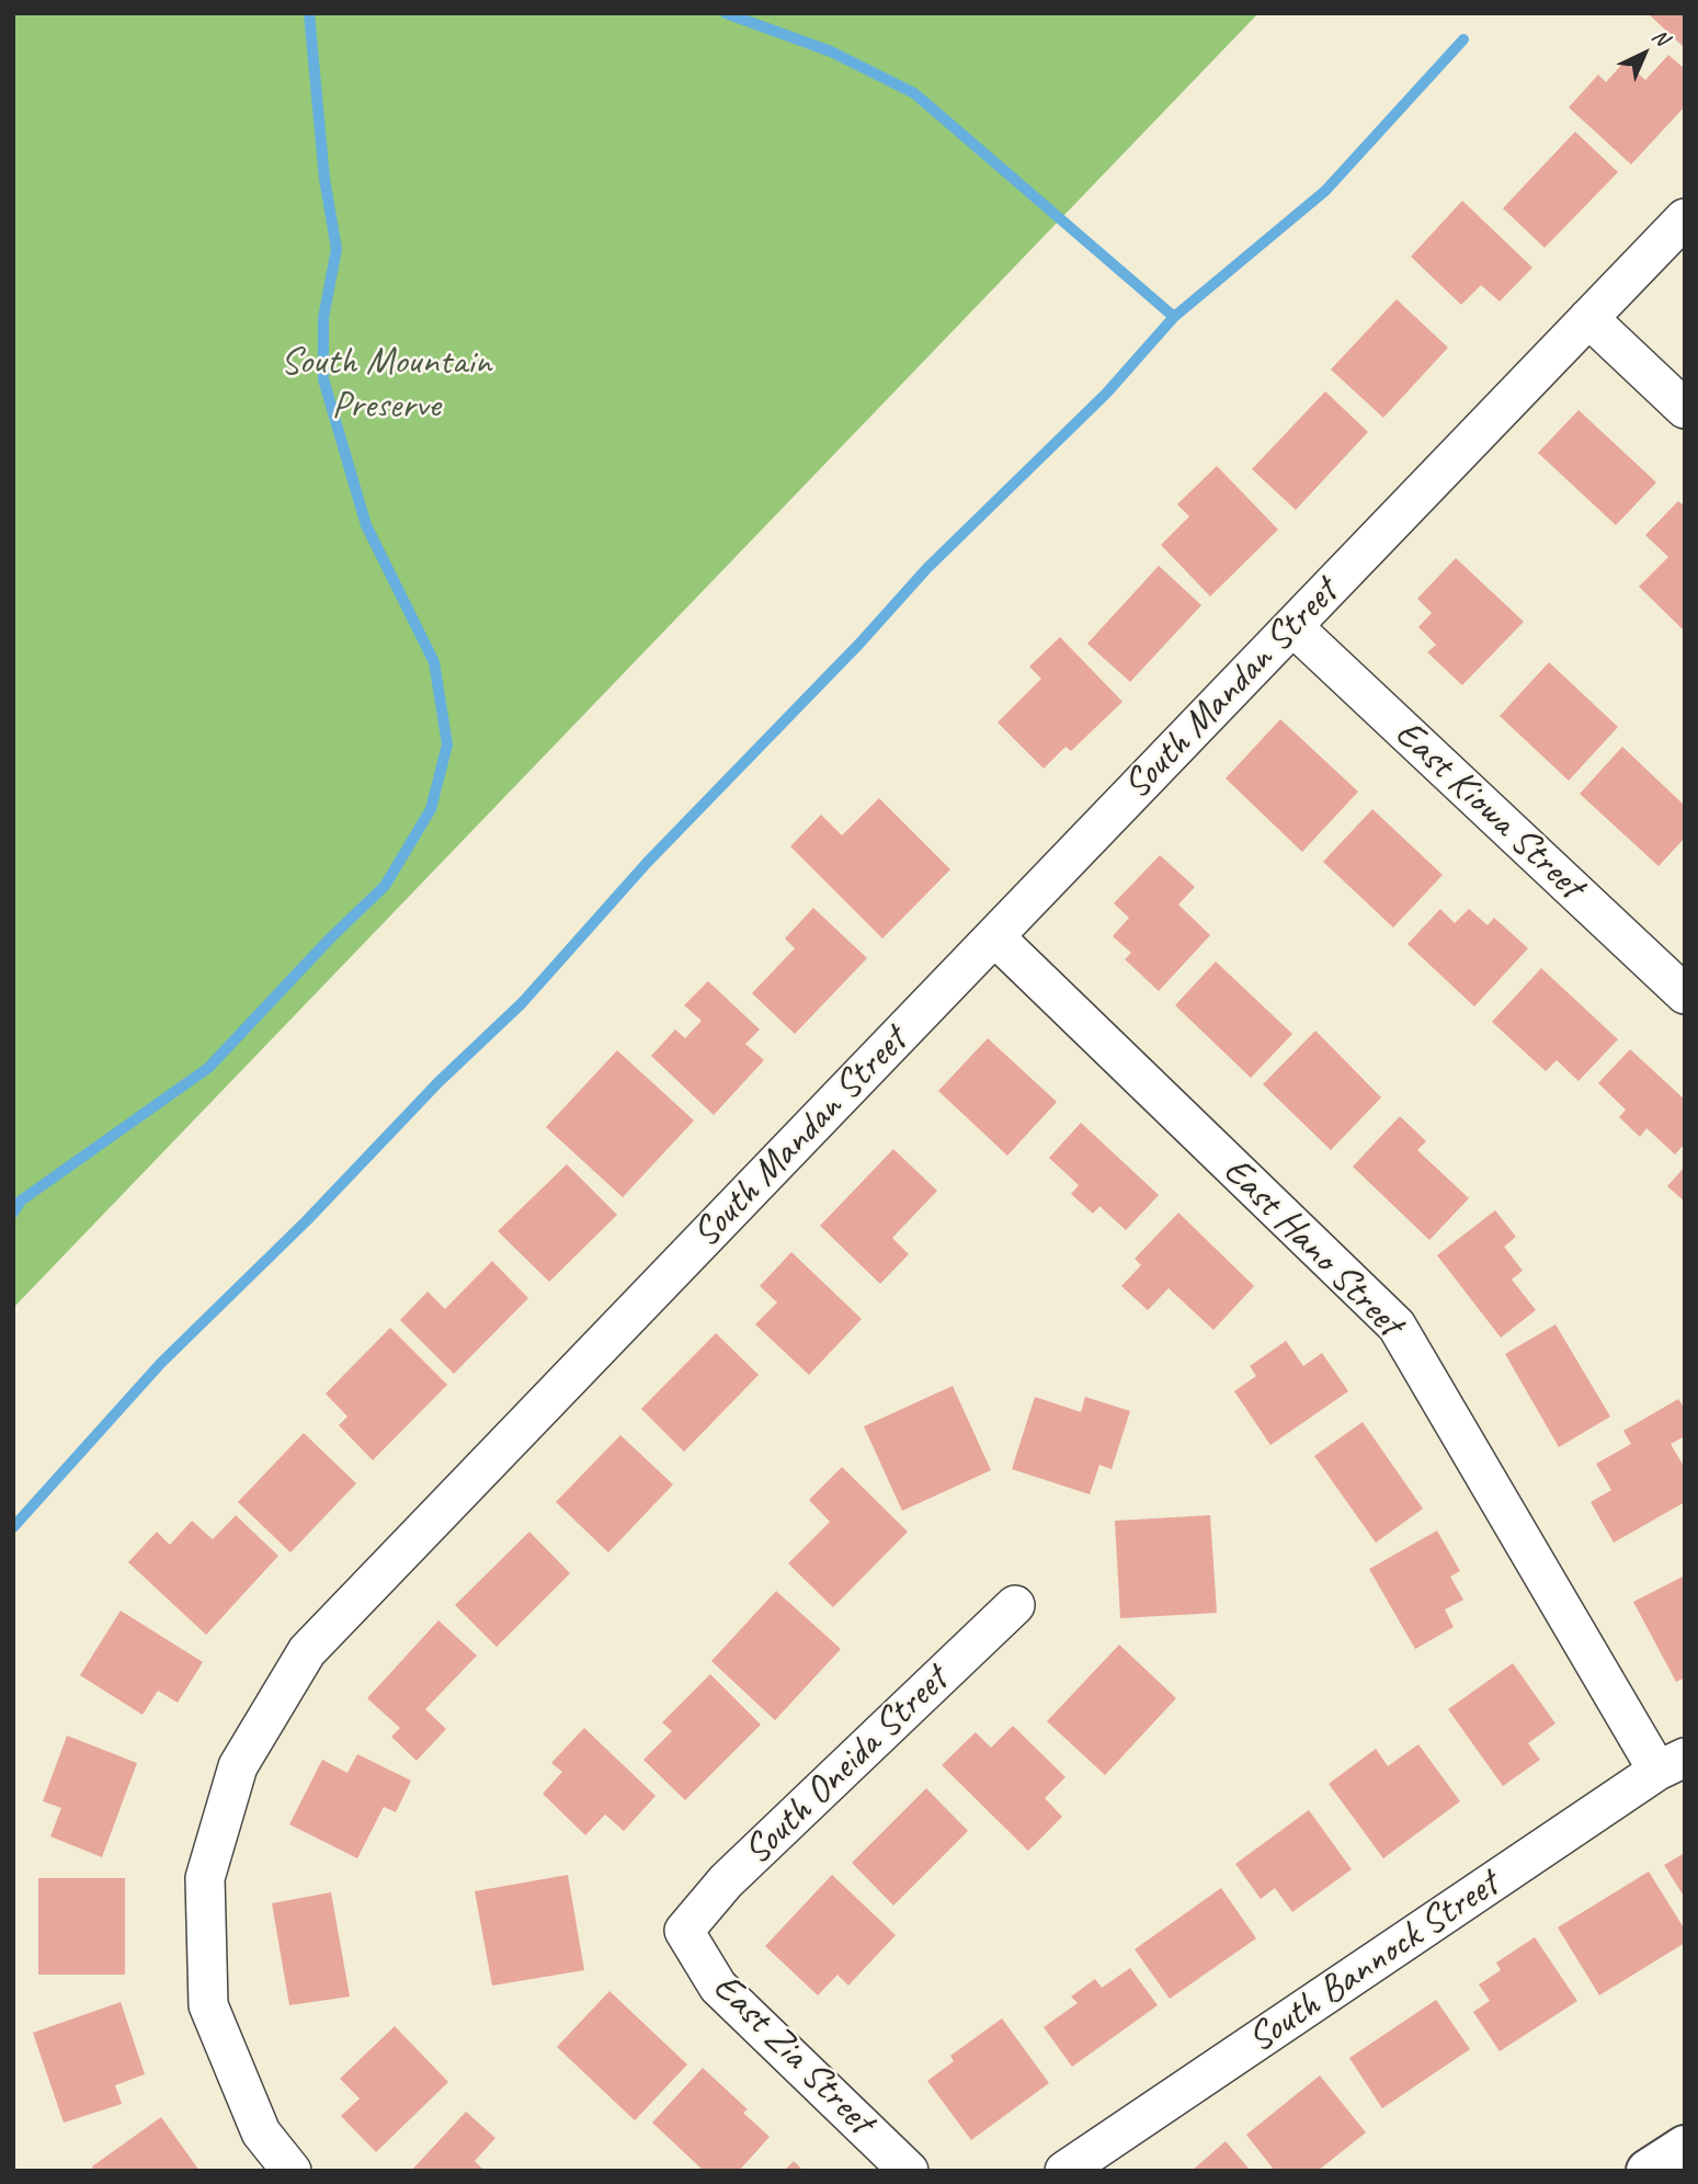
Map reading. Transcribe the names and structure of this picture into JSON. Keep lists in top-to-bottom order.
{
  "streets": {
    "street": [
      "South Mandan Street",
      "East Kiowa Street",
      "East Hano Street",
      "South Oneida Street",
      "South Bannock Street",
      "East Zia Street"
    ]
  },
  "crossings": [
    ["South Mandan Street", "East Kiowa Street"],
    ["South Mandan Street", "East Hano Street"],
    ["East Hano Street", "South Bannock Street"],
    ["South Oneida Street", "East Zia Street"]
  ],
  "parks": ["South Mountain Preserve"],
  "north": "top right"
}
